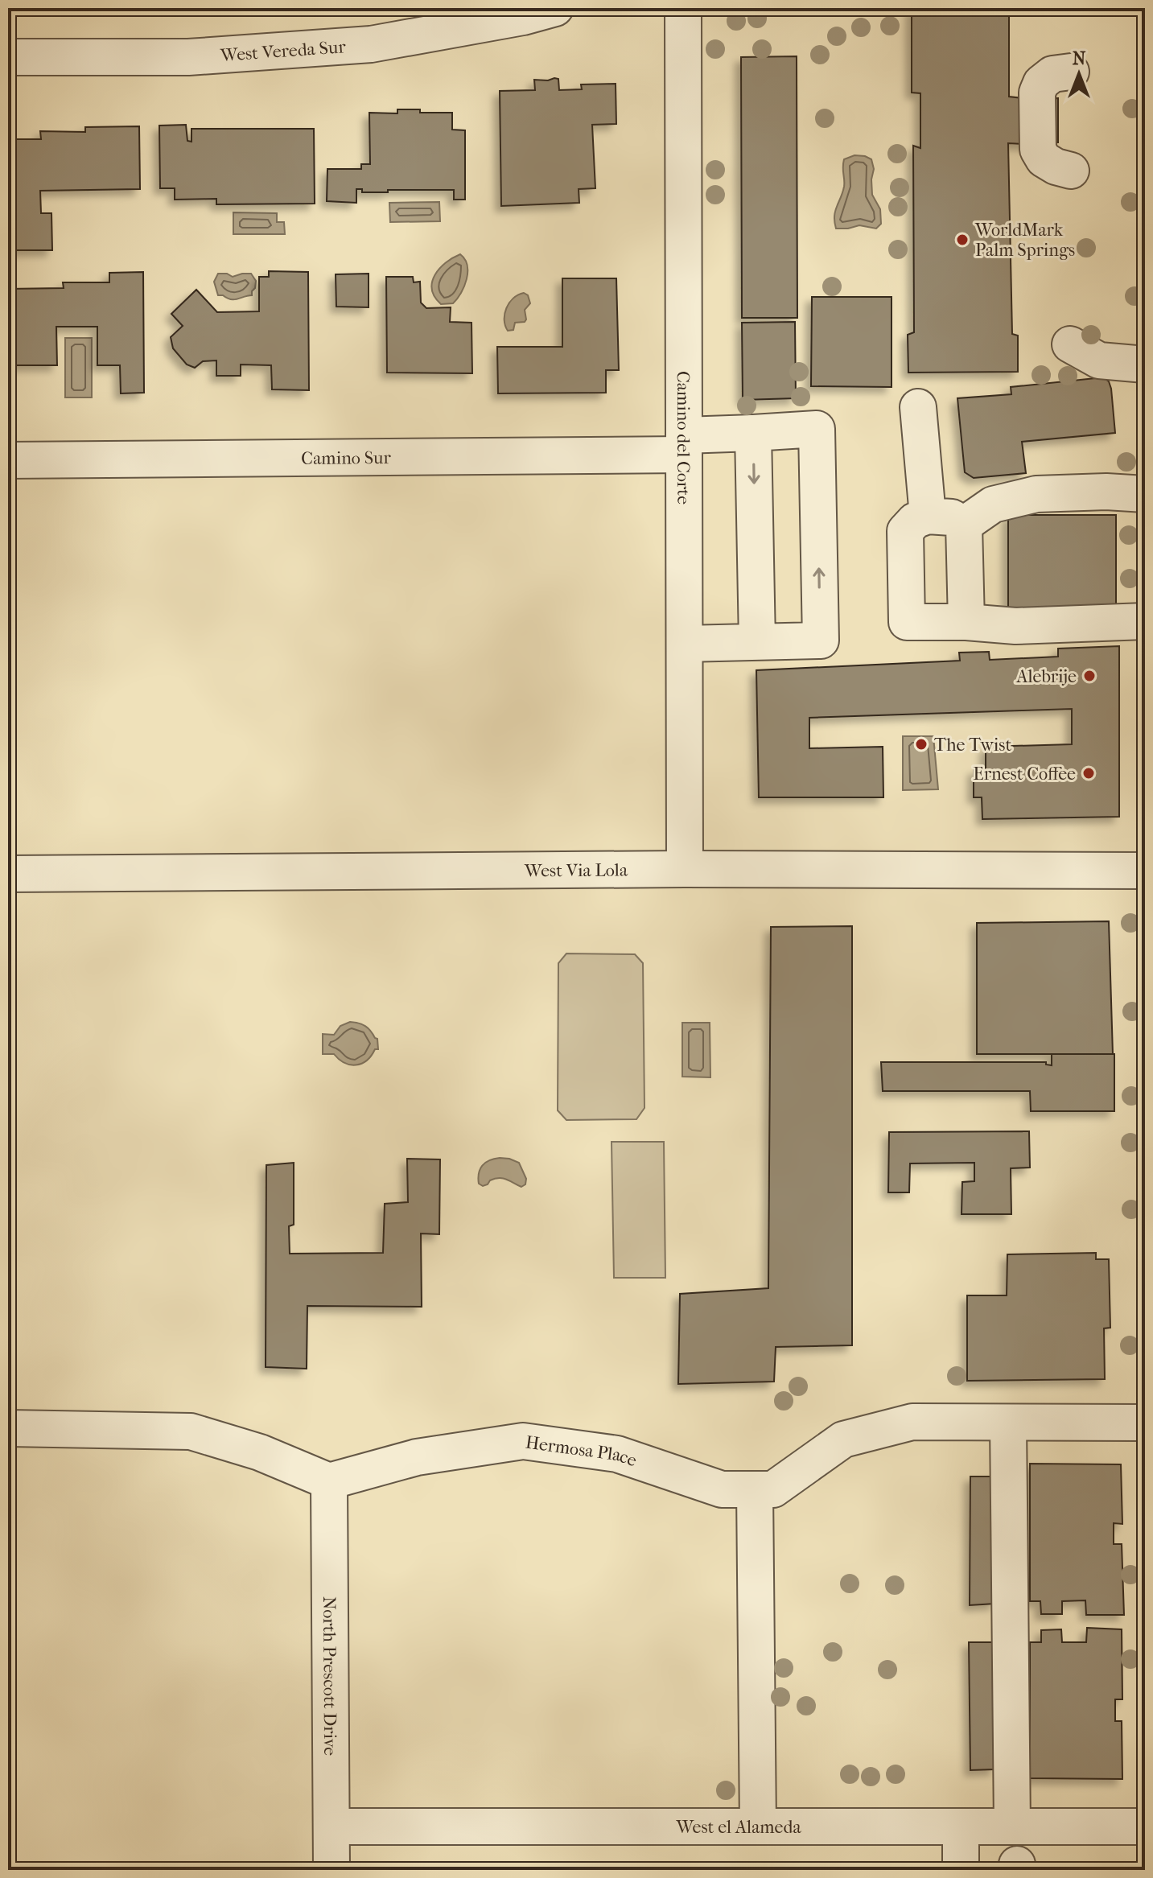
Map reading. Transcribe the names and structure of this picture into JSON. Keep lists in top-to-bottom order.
{
  "streets": {
    "street": [
      "West Vereda Sur",
      "Camino del Corte",
      "Camino Sur",
      "West Via Lola",
      "Hermosa Place",
      "North Prescott Drive",
      "West el Alameda"
    ]
  },
  "crossings": [
    ["Camino del Corte", "Camino Sur"],
    ["Camino del Corte", "West Via Lola"],
    ["Hermosa Place", "North Prescott Drive"],
    ["North Prescott Drive", "West el Alameda"]
  ],
  "places": [
    "WorldMark Palm Springs",
    "Alebrije",
    "The Twist",
    "Ernest Coffee"
  ],
  "north": "top"
}
